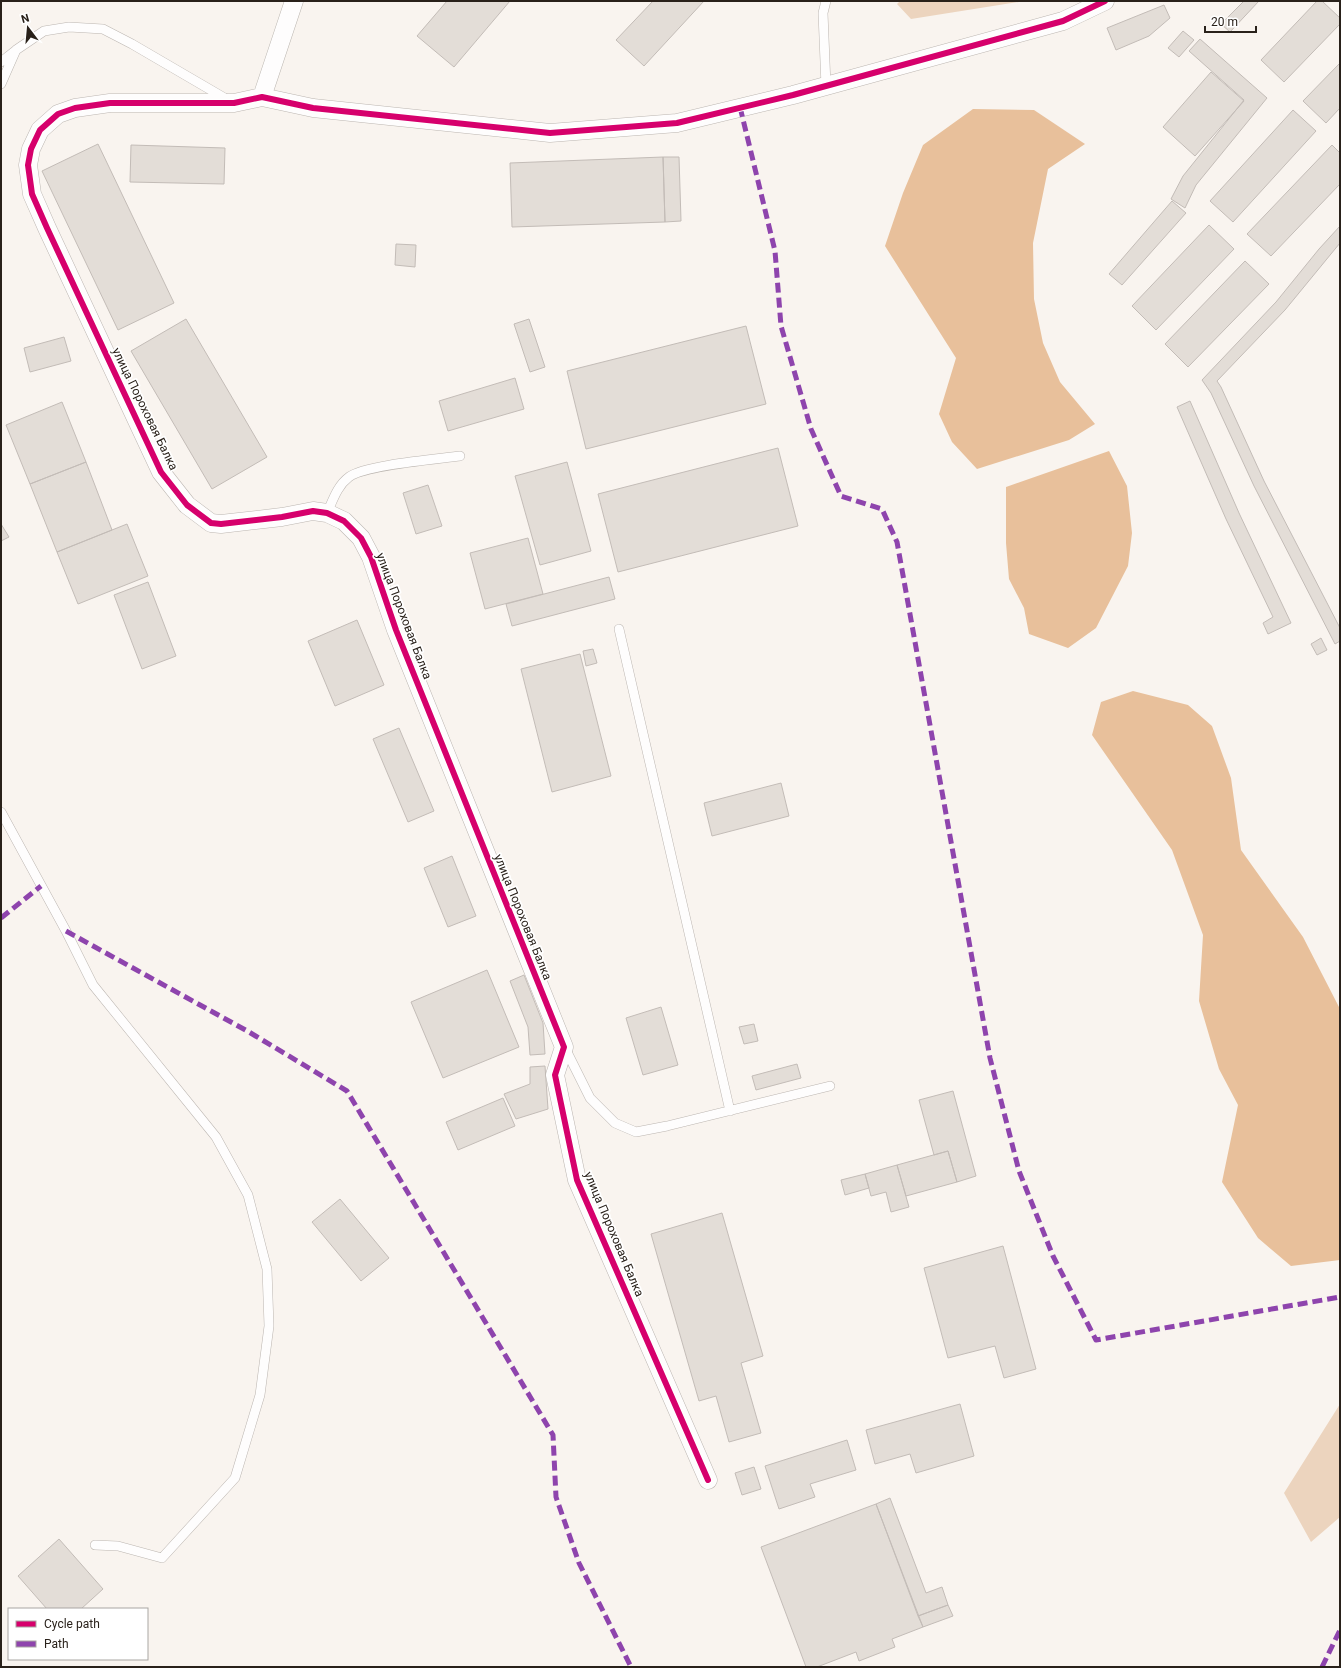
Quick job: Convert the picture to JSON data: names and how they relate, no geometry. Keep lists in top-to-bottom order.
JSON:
{
  "streets": {
    "street": ["улица Пороховая Балка"]
  },
  "legend": ["Cycle path", "Path"],
  "scale_bar": "20 m",
  "north": "top"
}
